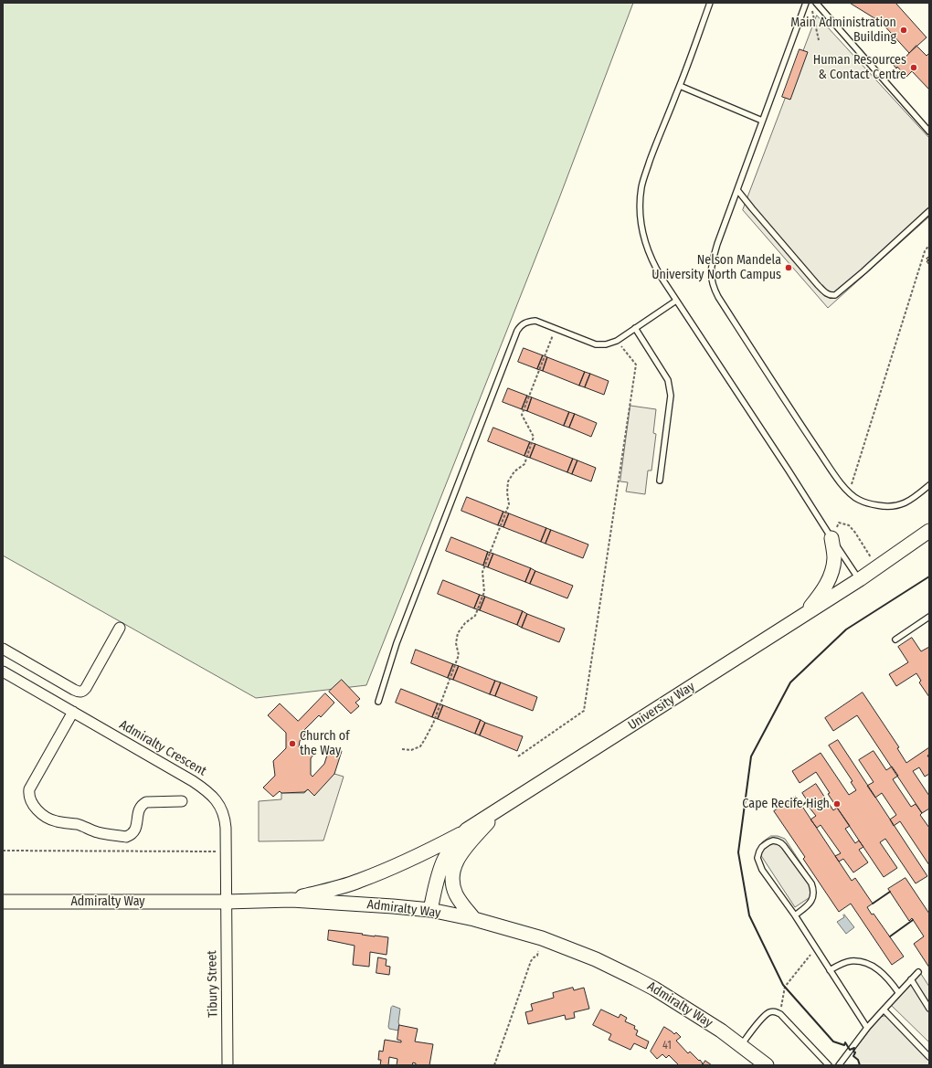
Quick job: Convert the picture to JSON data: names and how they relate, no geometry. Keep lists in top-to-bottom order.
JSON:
{
  "streets": {
    "main road": ["University Way", "Admiralty Way"],
    "street": ["Admiralty Crescent", "Tibury Street"]
  },
  "crossings": [
    ["University Way", "Admiralty Way"],
    ["Admiralty Crescent", "Admiralty Way"],
    ["Admiralty Crescent", "Tibury Street"],
    ["Admiralty Way", "Tibury Street"]
  ],
  "places": [
    "Main Administration Building",
    "Human Resources & Contact Centre",
    "Nelson Mandela University North Campus",
    "Church of the Way",
    "Cape Recife High"
  ],
  "house_numbers": ["41"]
}
